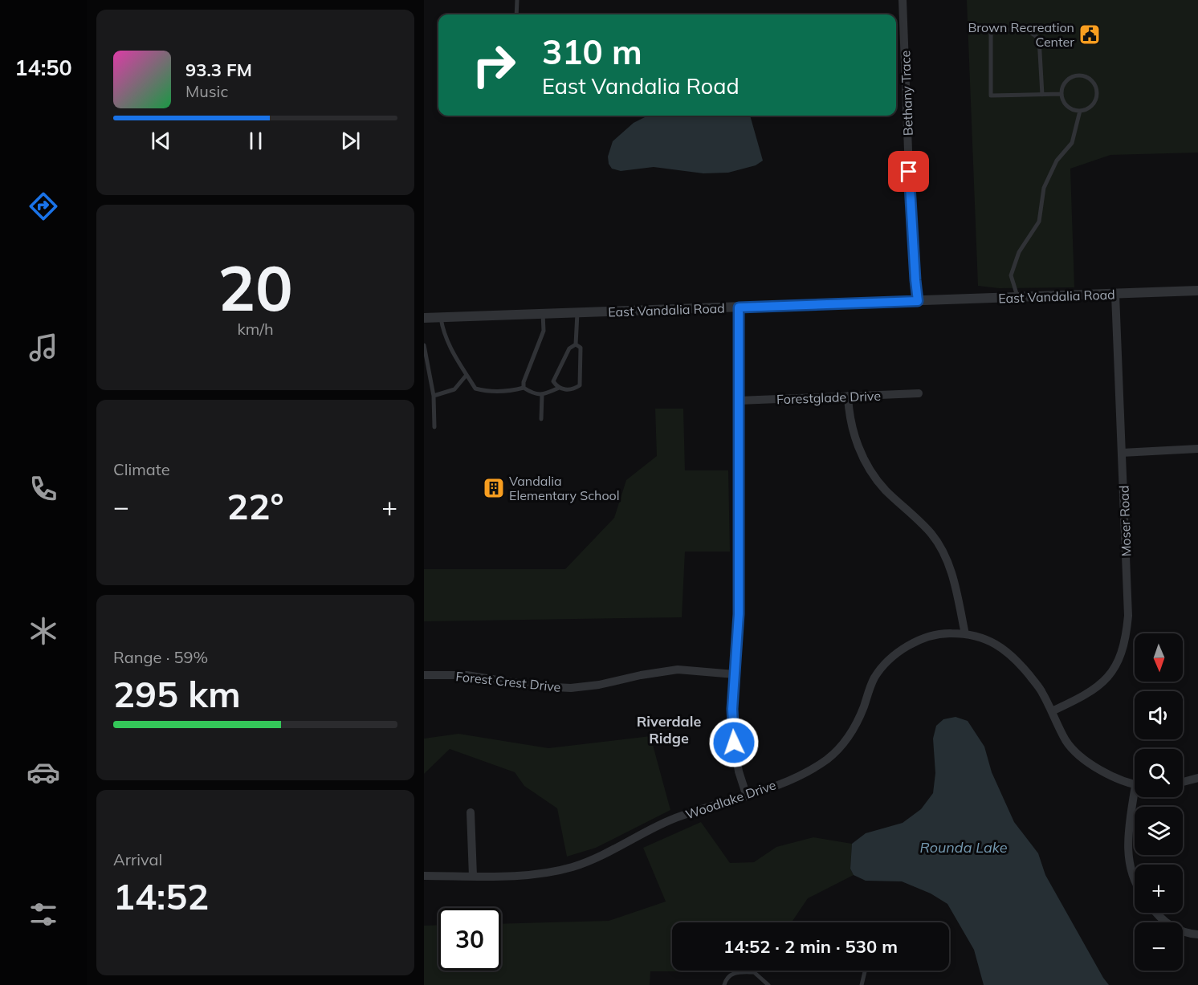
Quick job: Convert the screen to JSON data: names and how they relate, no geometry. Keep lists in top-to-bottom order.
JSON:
{
  "streets": {
    "street": [
      "Bethany Trace",
      "East Vandalia Road",
      "Forestglade Drive",
      "Moser Road",
      "Forest Crest Drive",
      "Woodlake Drive"
    ]
  },
  "crossings": [
    ["Bethany Trace", "East Vandalia Road"],
    ["East Vandalia Road", "Moser Road"],
    ["Moser Road", "Woodlake Drive"]
  ],
  "districts": ["Riverdale Ridge"],
  "water": ["Rounda Lake"],
  "places": {
    "public building": ["Brown Recreation Center"],
    "building": ["Vandalia Elementary School"]
  },
  "north": "bottom",
  "page": {
    "tabs": "14:50",
    "turn": ["310 m", "East Vandalia Road"],
    "song": ["93.3 FM", "Music"],
    "tile": [
      ["20", "km/h"],
      "Climate",
      ["Range · 59%", "295 km"],
      ["Arrival", "14:52"]
    ],
    "heat": ["−", "22°", "+"],
    "map_buttons": ["+", "−"],
    "limit": "30",
    "trip": "14:52 · 2 min · 530 m"
  }
}
